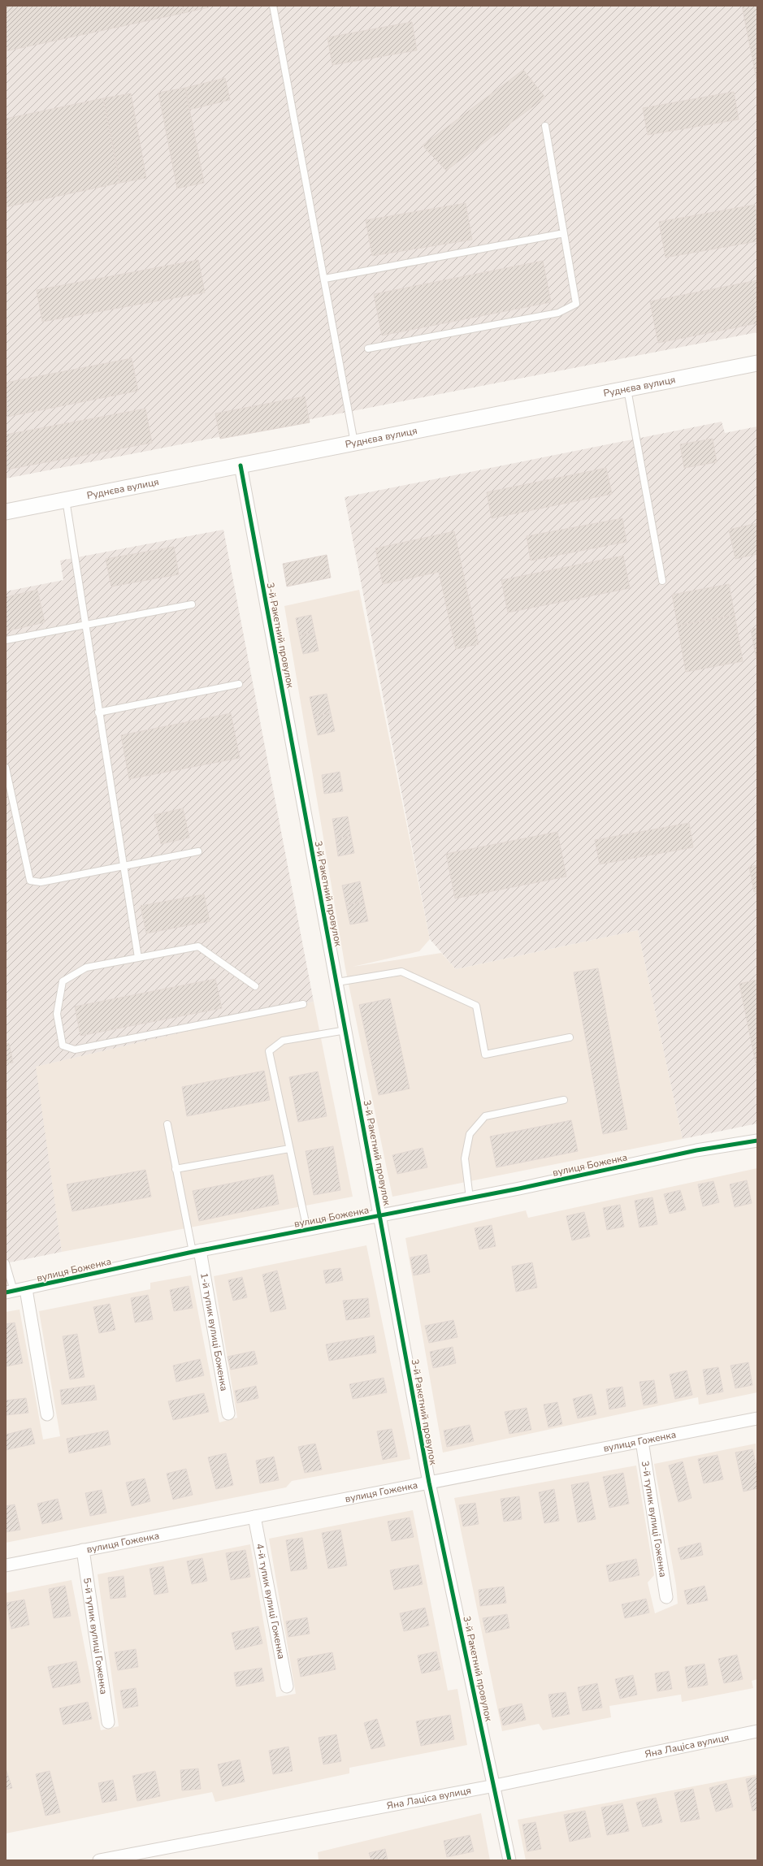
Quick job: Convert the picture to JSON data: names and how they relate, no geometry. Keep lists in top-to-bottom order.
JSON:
{
  "streets": {
    "street": [
      "Руднєва вулиця",
      "3-й Ракетний провулок",
      "вулиця Боженка",
      "1-й тупик вулиці Боженка",
      "вулиця Гоженка",
      "3-й тупик вулиці Гоженка",
      "4-й тупик вулиці Гоженка",
      "5-й тупик вулиці Гоженка",
      "Яна Лаціса вулиця"
    ]
  },
  "crossings": [
    ["Руднєва вулиця", "3-й Ракетний провулок"],
    ["3-й Ракетний провулок", "вулиця Боженка"],
    ["3-й Ракетний провулок", "вулиця Гоженка"],
    ["3-й Ракетний провулок", "Яна Лаціса вулиця"],
    ["вулиця Боженка", "1-й тупик вулиці Боженка"],
    ["вулиця Гоженка", "3-й тупик вулиці Гоженка"],
    ["вулиця Гоженка", "4-й тупик вулиці Гоженка"],
    ["вулиця Гоженка", "5-й тупик вулиці Гоженка"]
  ]
}
